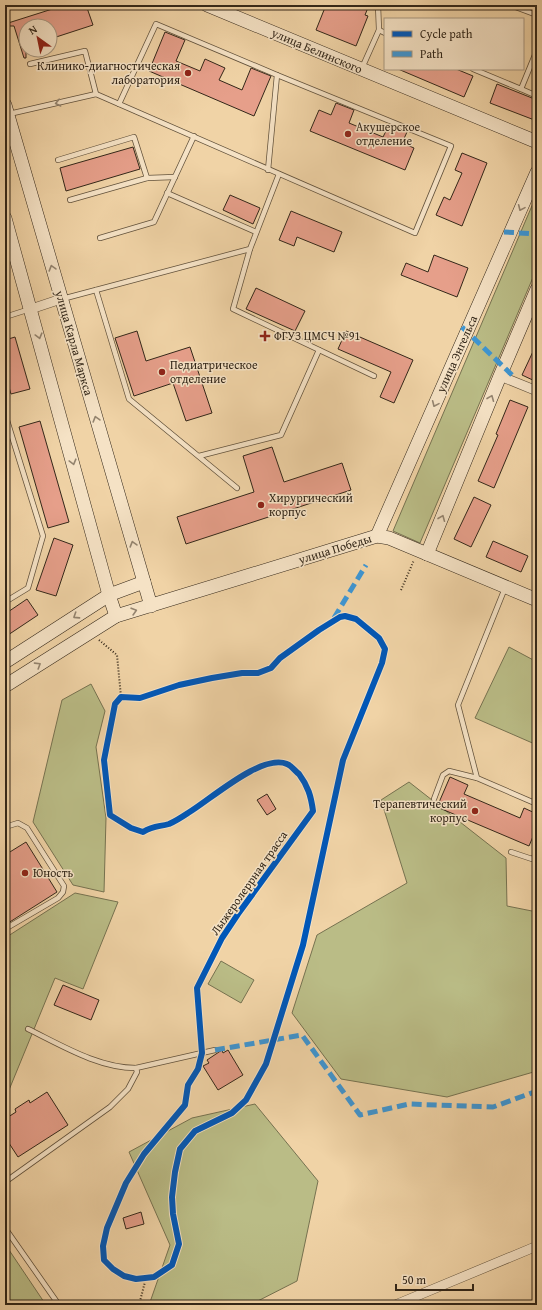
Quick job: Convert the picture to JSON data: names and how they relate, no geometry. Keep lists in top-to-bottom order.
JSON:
{
  "streets": {
    "main road": [
      "улица Белинского",
      "улица Карла Маркса",
      "улица Энгельса",
      "улица Победы"
    ],
    "cycle path": ["Лыжеролеррная трасса"]
  },
  "crossings": [
    ["улица Энгельса", "улица Победы"]
  ],
  "places": {
    "other": [
      "Клинико-диагностическая лаборатория",
      "Акушерское отделение",
      "Педиатрическое отделение",
      "Хирургический корпус",
      "Терапевтический корпус",
      "Юность"
    ],
    "health": ["ФГУЗ ЦМСЧ №91"]
  },
  "legend": ["Cycle path", "Path"],
  "scale_bar": "50 m",
  "north": "top left"
}
